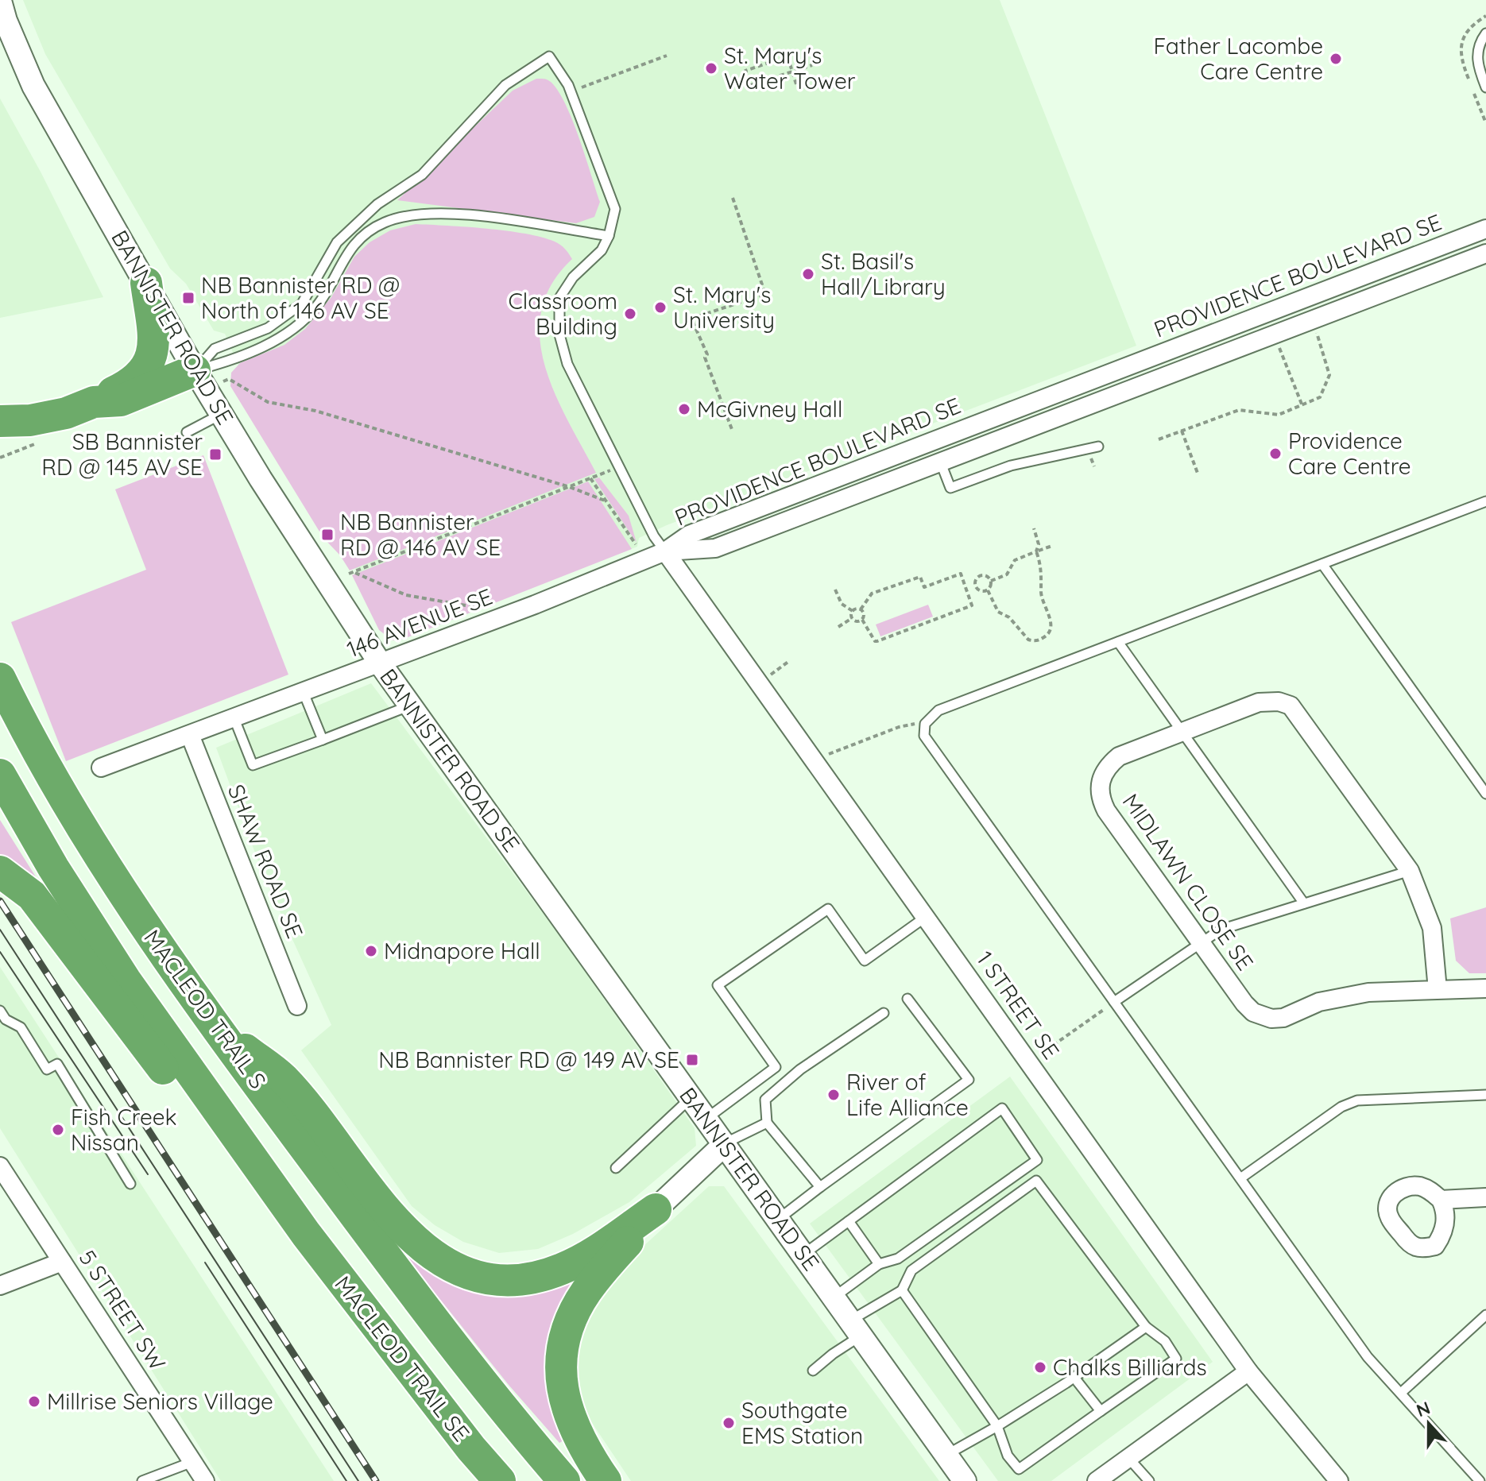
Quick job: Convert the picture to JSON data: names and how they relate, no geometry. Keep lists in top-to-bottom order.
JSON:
{
  "streets": {
    "highway": ["MACLEOD TRAIL S", "MACLEOD TRAIL SE"],
    "street": [
      "PROVIDENCE BOULEVARD SE",
      "BANNISTER ROAD SE",
      "146 AVENUE SE",
      "SHAW ROAD SE",
      "MIDLAWN CLOSE SE",
      "1 STREET SE",
      "5 STREET SW"
    ]
  },
  "crossings": [
    ["PROVIDENCE BOULEVARD SE", "146 AVENUE SE"],
    ["PROVIDENCE BOULEVARD SE", "1 STREET SE"],
    ["BANNISTER ROAD SE", "146 AVENUE SE"],
    ["146 AVENUE SE", "SHAW ROAD SE"],
    ["146 AVENUE SE", "1 STREET SE"],
    ["MACLEOD TRAIL S", "MACLEOD TRAIL SE"]
  ],
  "places": {
    "other": [
      "Father Lacombe Care Centre",
      "St. Mary's Water Tower",
      "St. Basil's Hall/Library",
      "St. Mary's University",
      "Classroom Building",
      "McGivney Hall",
      "Providence Care Centre",
      "Midnapore Hall",
      "River of Life Alliance",
      "Fish Creek Nissan",
      "Chalks Billiards",
      "Millrise Seniors Village",
      "Southgate EMS Station"
    ],
    "transit": [
      "NB Bannister RD @ North of 146 AV SE",
      "SB Bannister RD @ 145 AV SE",
      "NB Bannister RD @ 146 AV SE",
      "NB Bannister RD @ 149 AV SE"
    ]
  },
  "north": "top"
}
